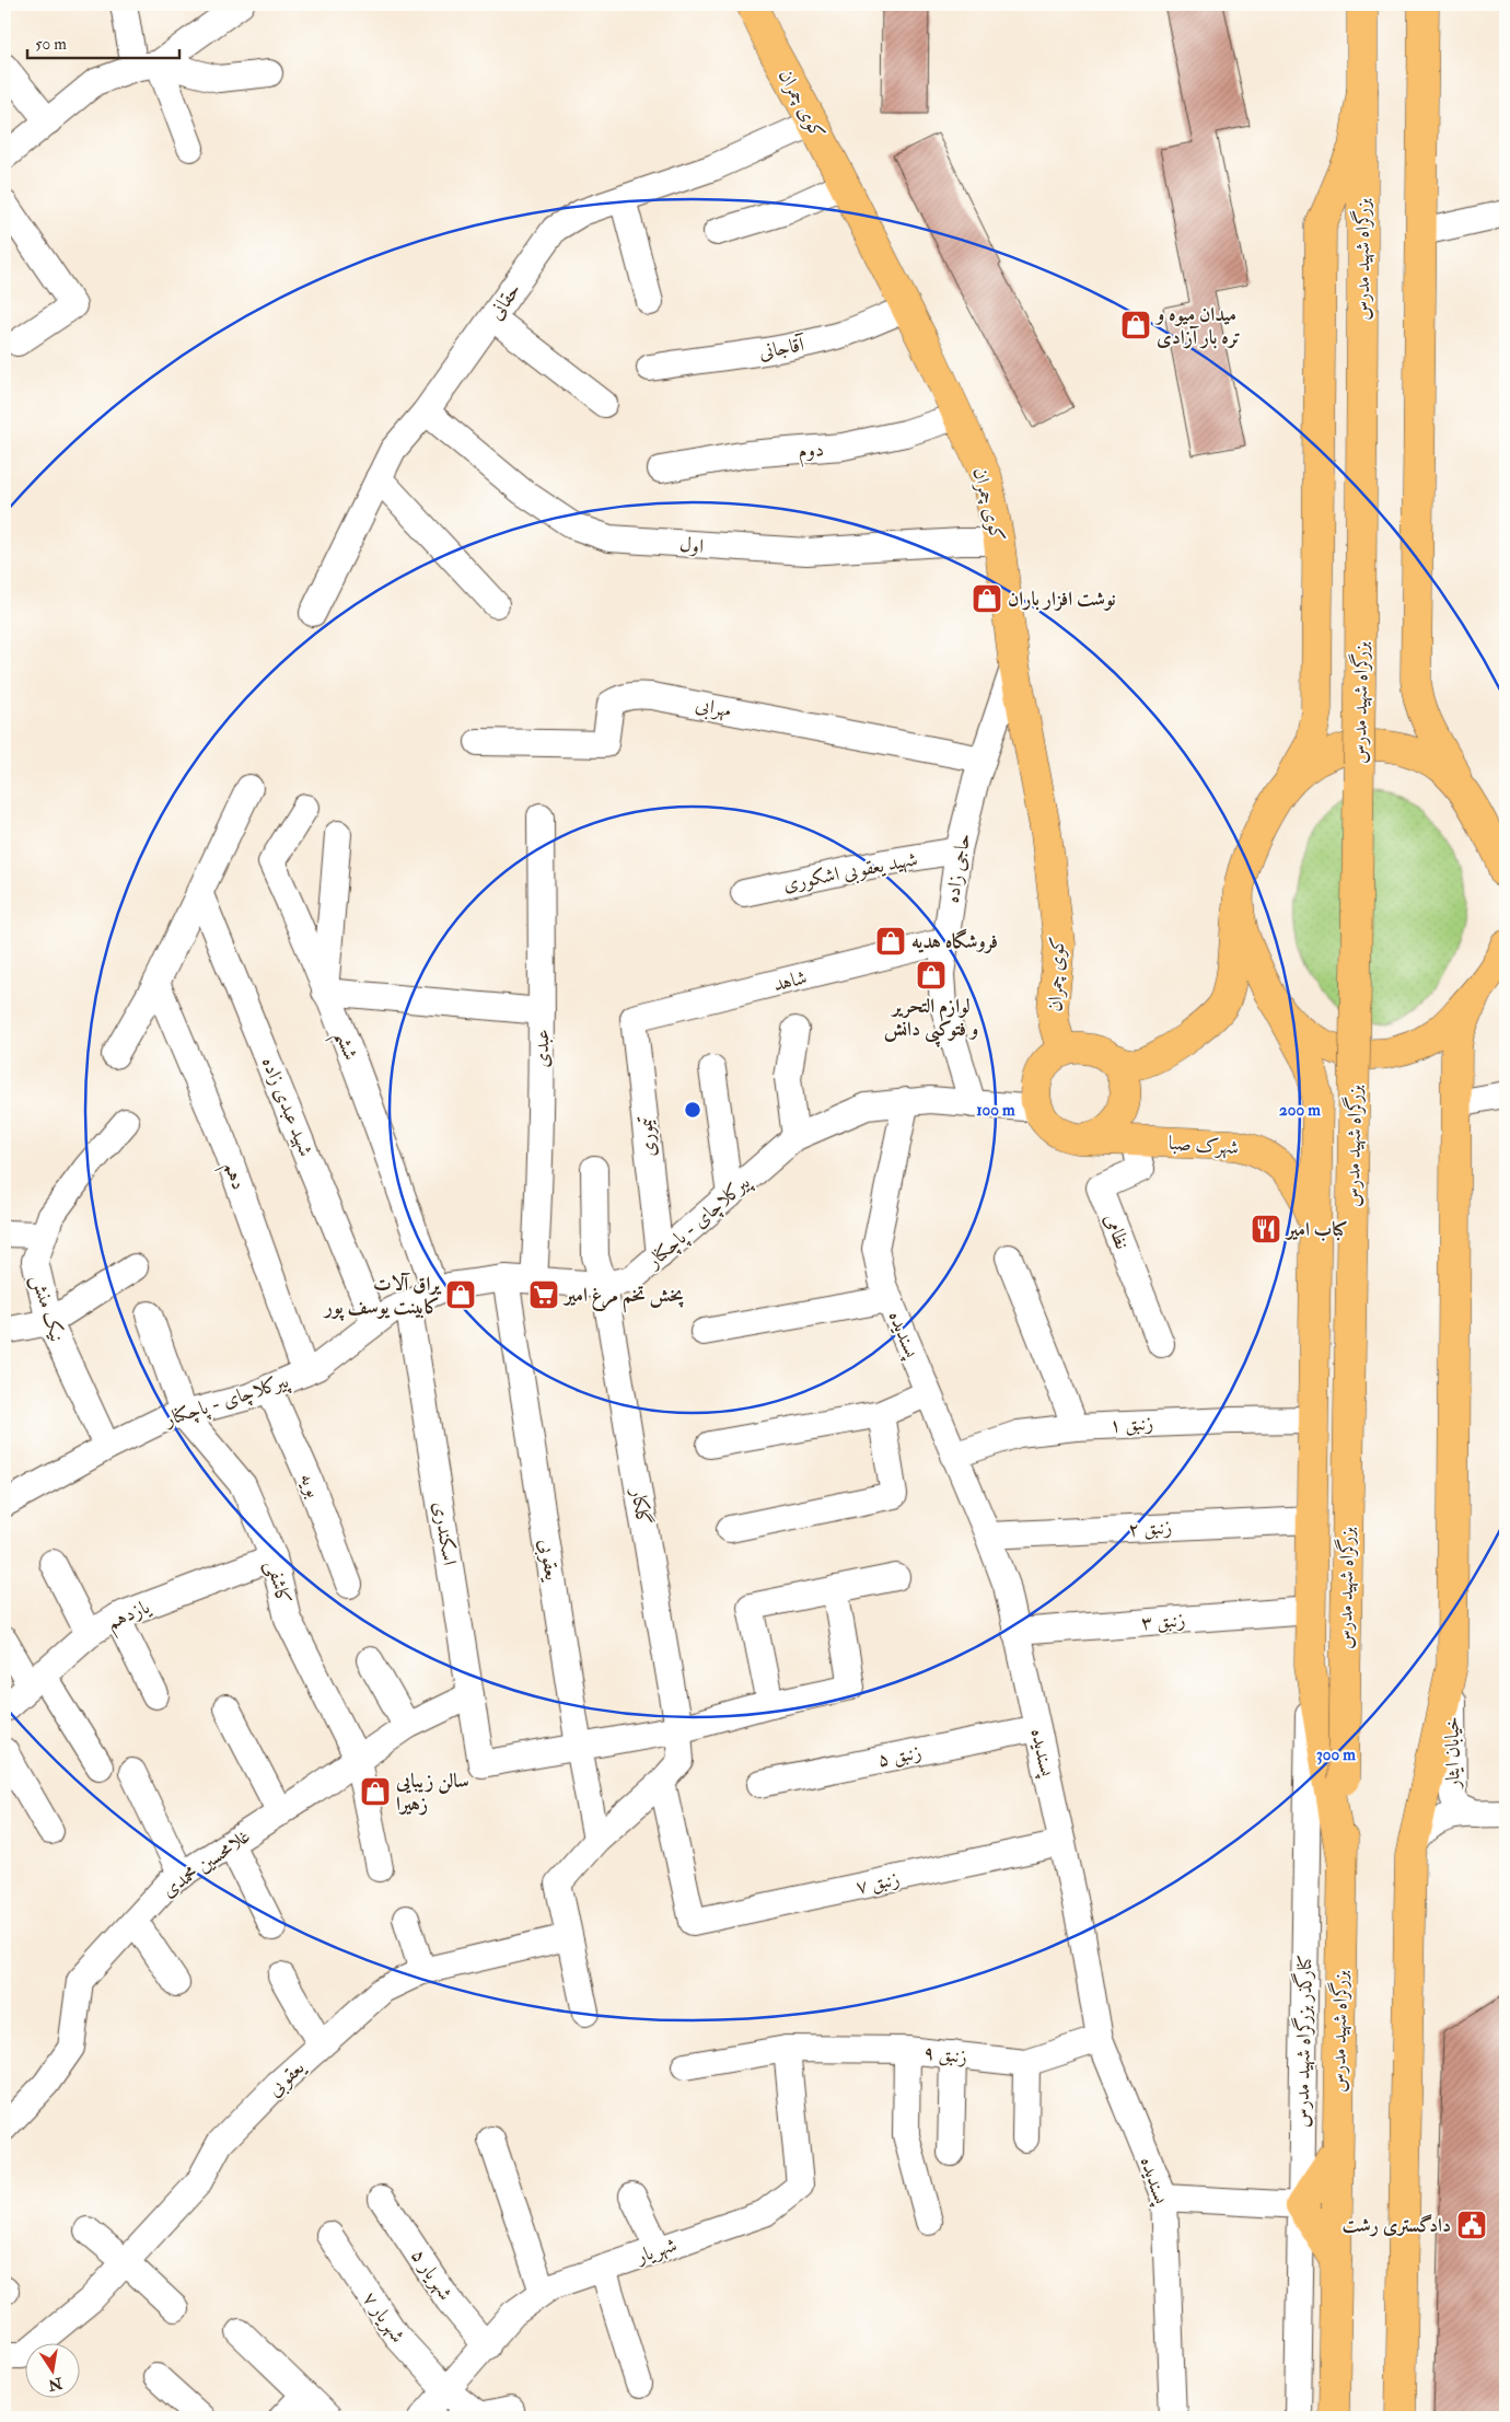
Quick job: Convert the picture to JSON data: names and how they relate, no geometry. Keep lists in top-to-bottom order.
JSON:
{
  "streets": {
    "main road": ["کوی چمران", "بزرگراه شهید مدرس", "شهرک صبا"],
    "street": [
      "حقانی",
      "آقاجانی",
      "دوم",
      "اول",
      "مهرابی",
      "حاجی زاده",
      "شهید یعقوبی اشکوری",
      "شاهد",
      "ششم",
      "عبدی",
      "شهید عبدی زاده",
      "تیموری",
      "دهم",
      "پیرکلاچای - پاچکنار",
      "نظامی",
      "نیک منش",
      "پسندیده",
      "زنبق ۱",
      "بویه",
      "گلکار",
      "زنبق ۲",
      "اسکندری",
      "یعقوبی",
      "کاشفی",
      "یازدهم",
      "زنبق ۳",
      "خیابان ایثار",
      "زنبق ۵",
      "غلامحسین محمدی",
      "زنبق ۷",
      "کنارگذر بزرگراه شهید مدرس",
      "زنبق ۹",
      "شهریار",
      "شهریار ۵",
      "شهریار ۷"
    ]
  },
  "crossings": [
    ["کوی چمران", "حقانی"],
    ["کوی چمران", "آقاجانی"],
    ["کوی چمران", "دوم"],
    ["کوی چمران", "اول"],
    ["کوی چمران", "حاجی زاده"],
    ["کوی چمران", "شهرک صبا"],
    ["کوی چمران", "پیرکلاچای - پاچکنار"],
    ["بزرگراه شهید مدرس", "شهرک صبا"],
    ["بزرگراه شهید مدرس", "زنبق ۱"],
    ["بزرگراه شهید مدرس", "زنبق ۲"],
    ["بزرگراه شهید مدرس", "زنبق ۳"],
    ["بزرگراه شهید مدرس", "کنارگذر بزرگراه شهید مدرس"],
    ["حقانی", "اول"],
    ["مهرابی", "حاجی زاده"],
    ["حاجی زاده", "شهید یعقوبی اشکوری"],
    ["حاجی زاده", "شاهد"],
    ["حاجی زاده", "پیرکلاچای - پاچکنار"],
    ["شاهد", "تیموری"],
    ["ششم", "پیرکلاچای - پاچکنار"],
    ["عبدی", "پیرکلاچای - پاچکنار"],
    ["شهید عبدی زاده", "پیرکلاچای - پاچکنار"],
    ["تیموری", "پیرکلاچای - پاچکنار"],
    ["شهرک صبا", "پیرکلاچای - پاچکنار"],
    ["شهرک صبا", "نظامی"],
    ["دهم", "پیرکلاچای - پاچکنار"],
    ["پیرکلاچای - پاچکنار", "نیک منش"],
    ["پیرکلاچای - پاچکنار", "پسندیده"],
    ["پیرکلاچای - پاچکنار", "بویه"],
    ["پیرکلاچای - پاچکنار", "گلکار"],
    ["پیرکلاچای - پاچکنار", "اسکندری"],
    ["پیرکلاچای - پاچکنار", "یعقوبی"],
    ["پیرکلاچای - پاچکنار", "کاشفی"],
    ["پسندیده", "زنبق ۱"],
    ["پسندیده", "زنبق ۲"],
    ["پسندیده", "زنبق ۳"],
    ["پسندیده", "زنبق ۵"],
    ["پسندیده", "زنبق ۷"],
    ["پسندیده", "زنبق ۹"],
    ["گلکار", "یعقوبی"],
    ["گلکار", "زنبق ۷"],
    ["اسکندری", "یعقوبی"],
    ["اسکندری", "غلامحسین محمدی"],
    ["کاشفی", "یازدهم"],
    ["کاشفی", "غلامحسین محمدی"],
    ["زنبق ۹", "شهریار"],
    ["شهریار", "شهریار ۵"],
    ["شهریار", "شهریار ۷"]
  ],
  "places": {
    "shop": [
      "میدان میوه و تره بار آزادی",
      "نوشت افزار باران",
      "فروشگاه هدیه",
      "لوازم التحریر و فتوکپی دانش",
      "یراق آلات کابینت یوسف پور",
      "سالن زیبایی زهیرا"
    ],
    "restaurant": ["کباب امیر"],
    "supermarket": ["پخش تخم مرغ امیر"],
    "public building": ["دادگستری رشت"]
  },
  "scale_bar": "50 m",
  "north": "bottom",
  "rings": ["100 m", "200 m", "300 m"]
}
